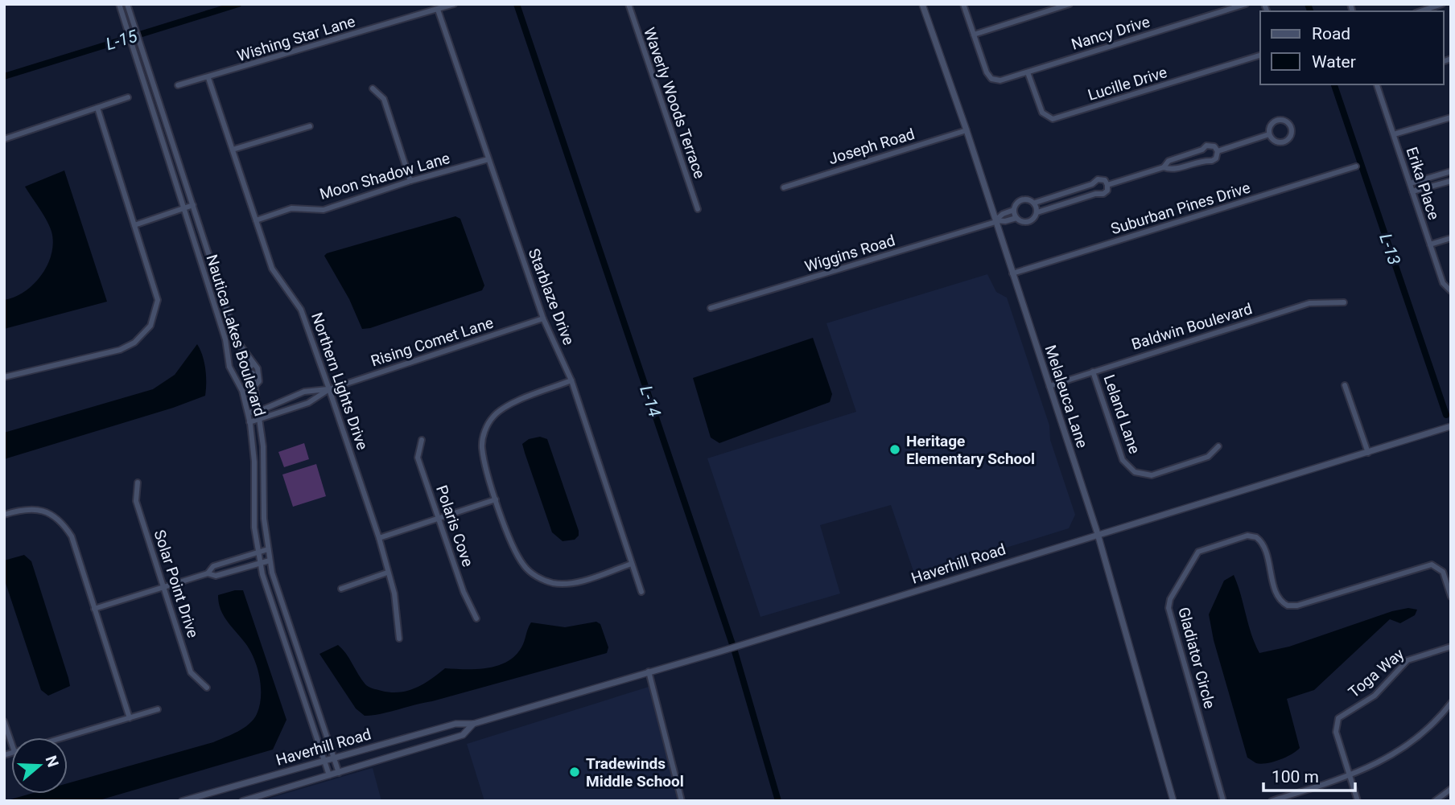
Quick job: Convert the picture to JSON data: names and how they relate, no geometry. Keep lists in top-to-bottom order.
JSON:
{
  "streets": {
    "street": [
      "Nancy Drive",
      "Wishing Star Lane",
      "Lucille Drive",
      "Waverly Woods Terrace",
      "Joseph Road",
      "Moon Shadow Lane",
      "Erika Place",
      "Suburban Pines Drive",
      "Wiggins Road",
      "Starblaze Drive",
      "Baldwin Boulevard",
      "Nautica Lakes Boulevard",
      "Rising Comet Lane",
      "Northern Lights Drive",
      "Melaleuca Lane",
      "Leland Lane",
      "Polaris Cove",
      "Haverhill Road",
      "Solar Point Drive",
      "Gladiator Circle",
      "Toga Way"
    ]
  },
  "crossings": [
    ["Nancy Drive", "Lucille Drive"],
    ["Wishing Star Lane", "Starblaze Drive"],
    ["Wishing Star Lane", "Northern Lights Drive"],
    ["Joseph Road", "Melaleuca Lane"],
    ["Moon Shadow Lane", "Starblaze Drive"],
    ["Moon Shadow Lane", "Northern Lights Drive"],
    ["Suburban Pines Drive", "Melaleuca Lane"],
    ["Wiggins Road", "Melaleuca Lane"],
    ["Starblaze Drive", "Rising Comet Lane"],
    ["Baldwin Boulevard", "Melaleuca Lane"],
    ["Baldwin Boulevard", "Leland Lane"],
    ["Nautica Lakes Boulevard", "Rising Comet Lane"],
    ["Nautica Lakes Boulevard", "Haverhill Road"],
    ["Rising Comet Lane", "Northern Lights Drive"],
    ["Melaleuca Lane", "Haverhill Road"]
  ],
  "water": ["L-15", "L-13", "L-14"],
  "places": ["Heritage Elementary School", "Tradewinds Middle School"],
  "legend": ["Road", "Water"],
  "scale_bar": "100 m",
  "north": "right"
}
